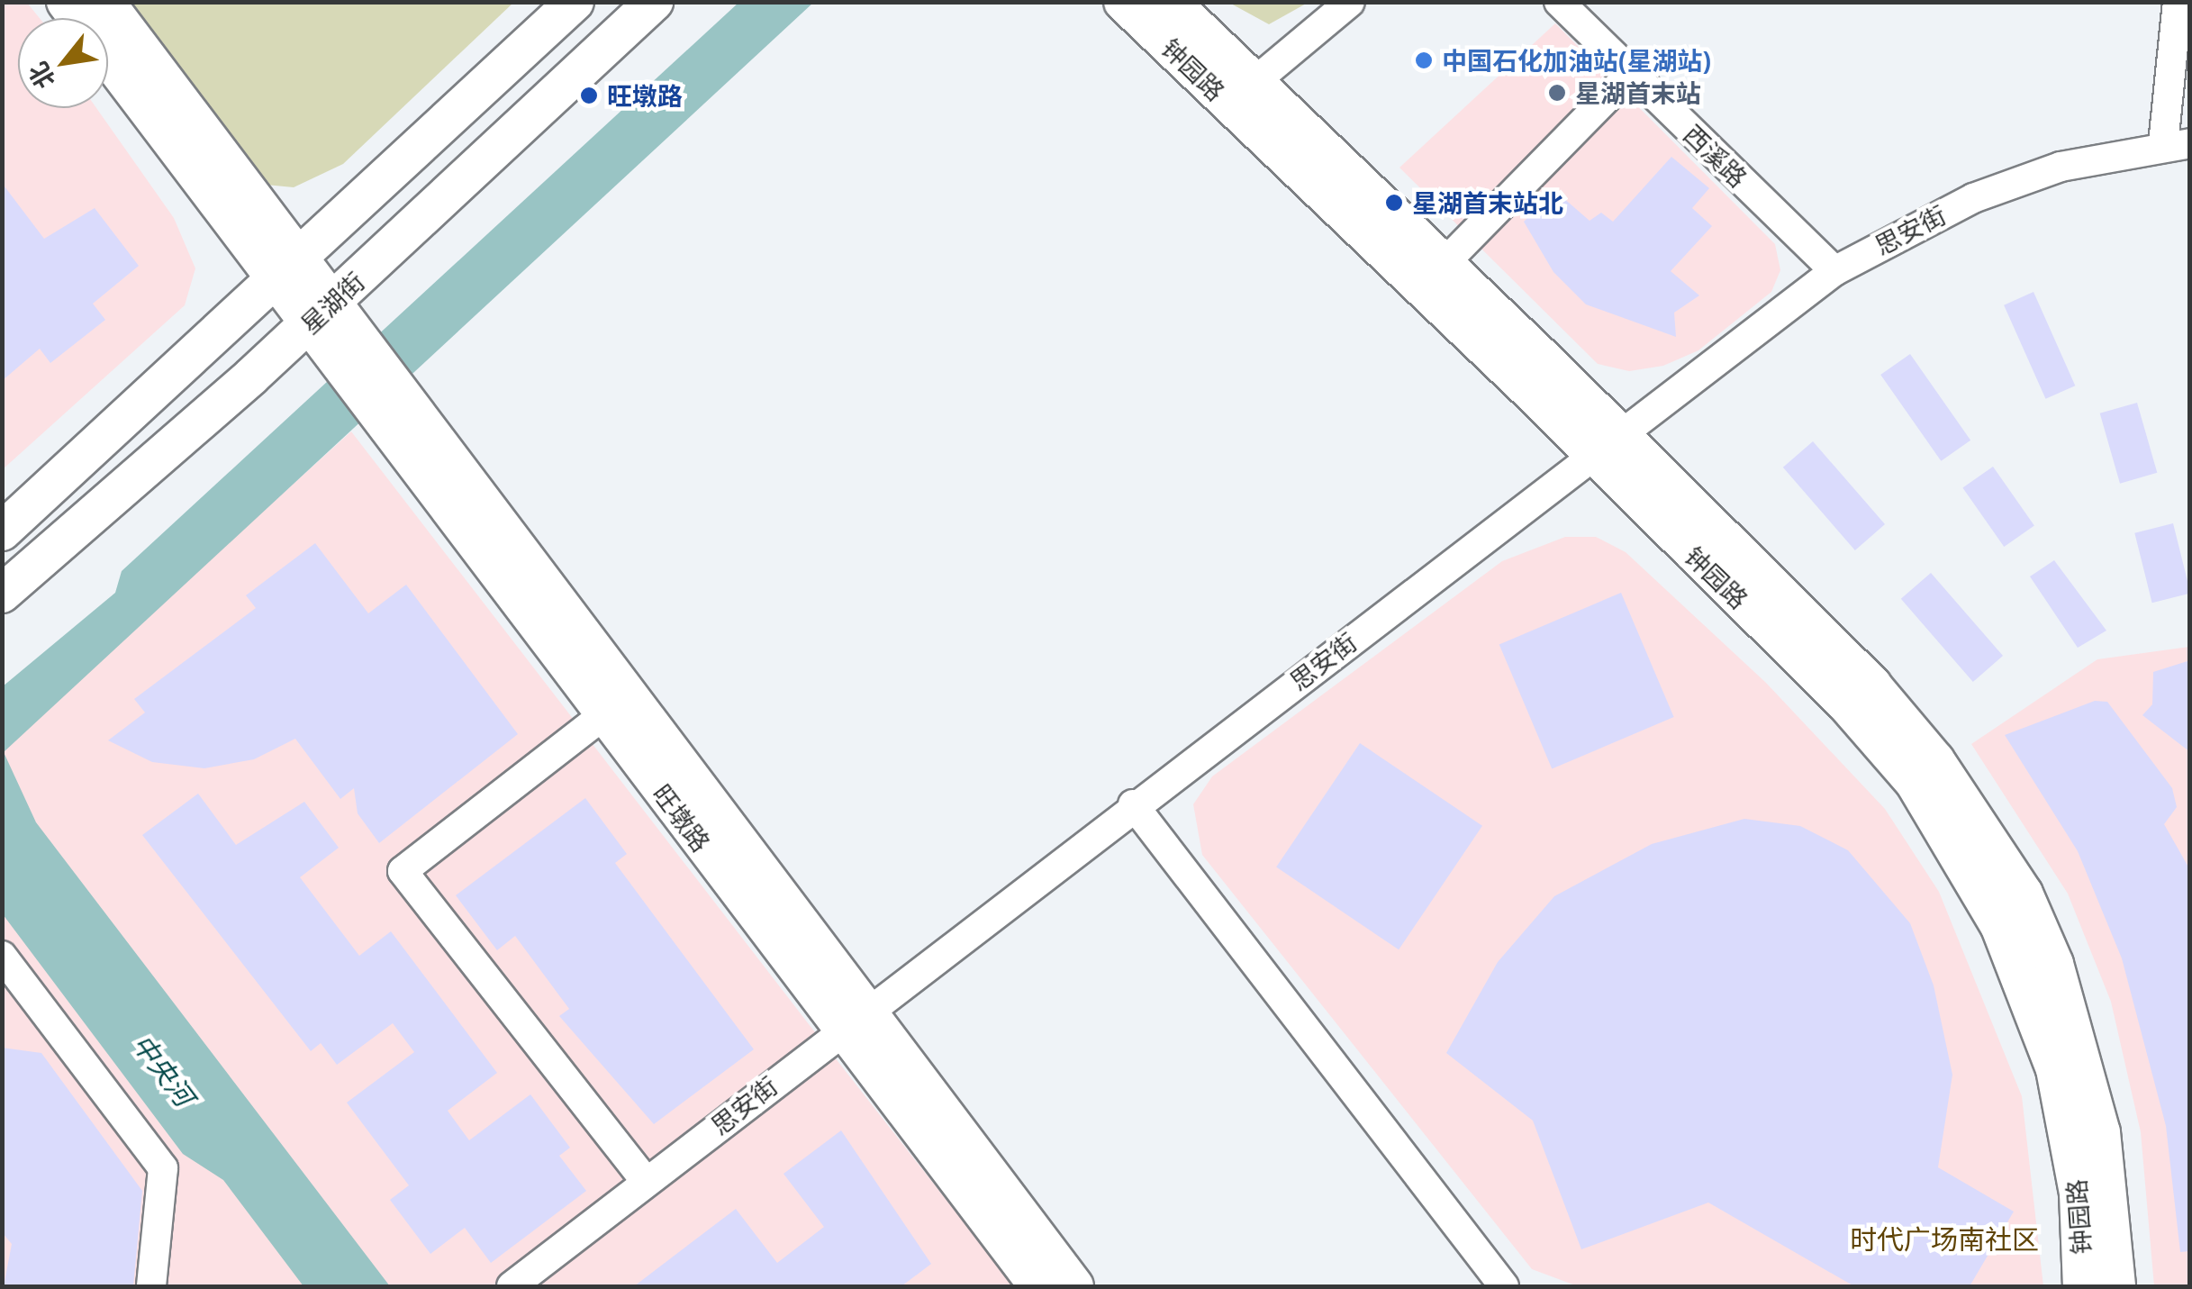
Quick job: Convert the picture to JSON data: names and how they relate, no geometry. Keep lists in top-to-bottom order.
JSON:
{
  "streets": {
    "main road": ["钟园路", "星湖街", "旺墩路"],
    "street": ["西溪路", "思安街"]
  },
  "crossings": [
    ["钟园路", "思安街"],
    ["西溪路", "思安街"],
    ["思安街", "旺墩路"],
    ["星湖街", "旺墩路"]
  ],
  "districts": ["时代广场南社区"],
  "water": ["中央河"],
  "places": [
    "中国石化加油站(星湖站)",
    "星湖首末站",
    "旺墩路",
    "星湖首末站北"
  ],
  "north": "bottom left"
}
